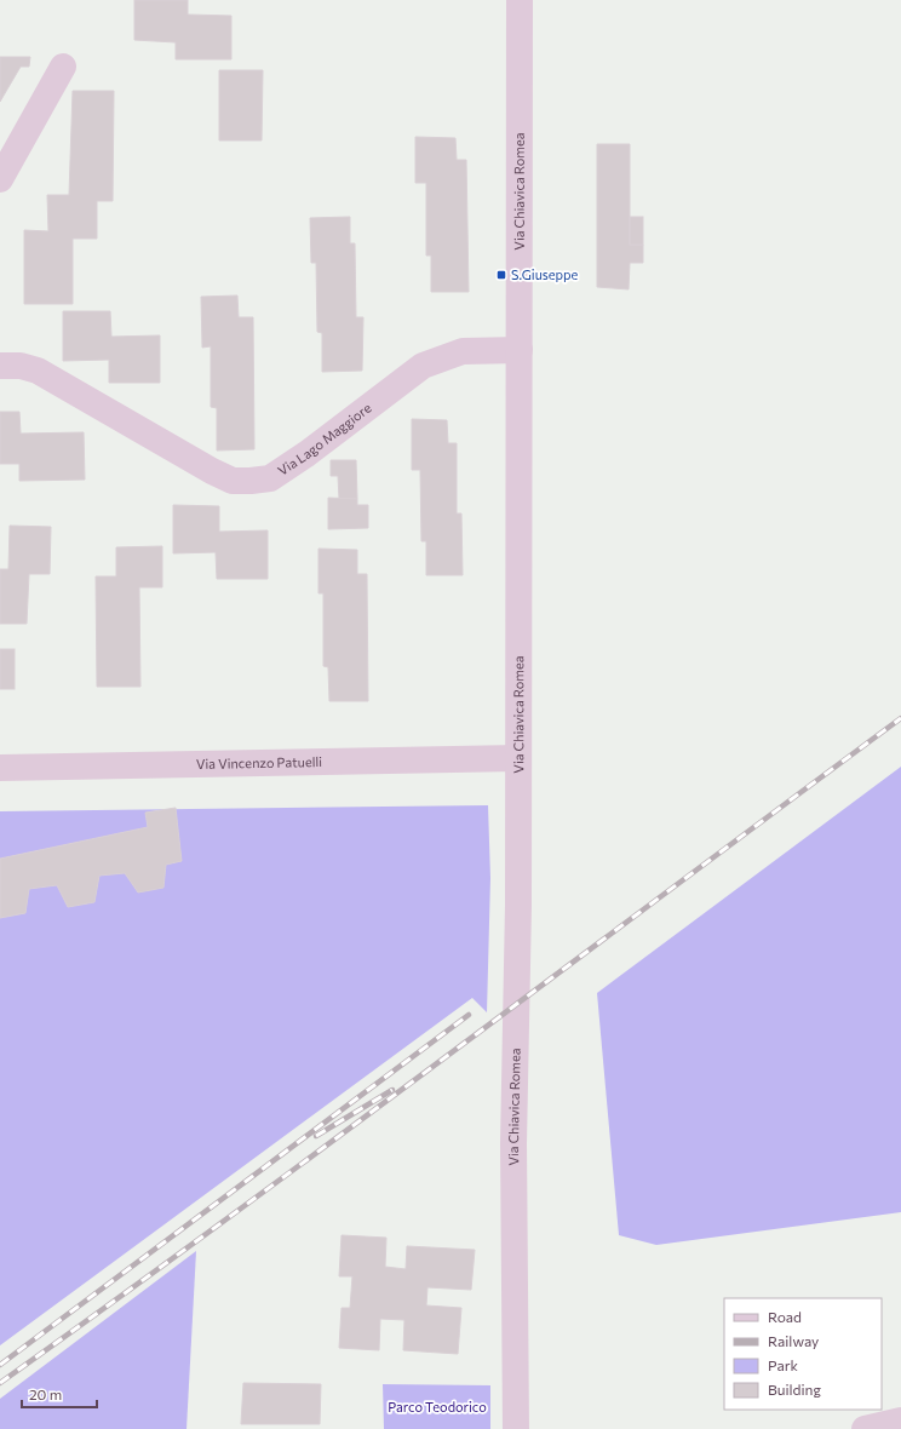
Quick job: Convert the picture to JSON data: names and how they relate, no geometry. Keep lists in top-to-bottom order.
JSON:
{
  "streets": {
    "street": ["Via Chiavica Romea", "Via Lago Maggiore", "Via Vincenzo Patuelli"]
  },
  "crossings": [
    ["Via Chiavica Romea", "Via Lago Maggiore"],
    ["Via Chiavica Romea", "Via Vincenzo Patuelli"]
  ],
  "parks": ["Parco Teodorico"],
  "places": {
    "transit": ["S.Giuseppe"]
  },
  "legend": [
    "Road",
    "Railway",
    "Park",
    "Building"
  ],
  "scale_bar": "20 m"
}
